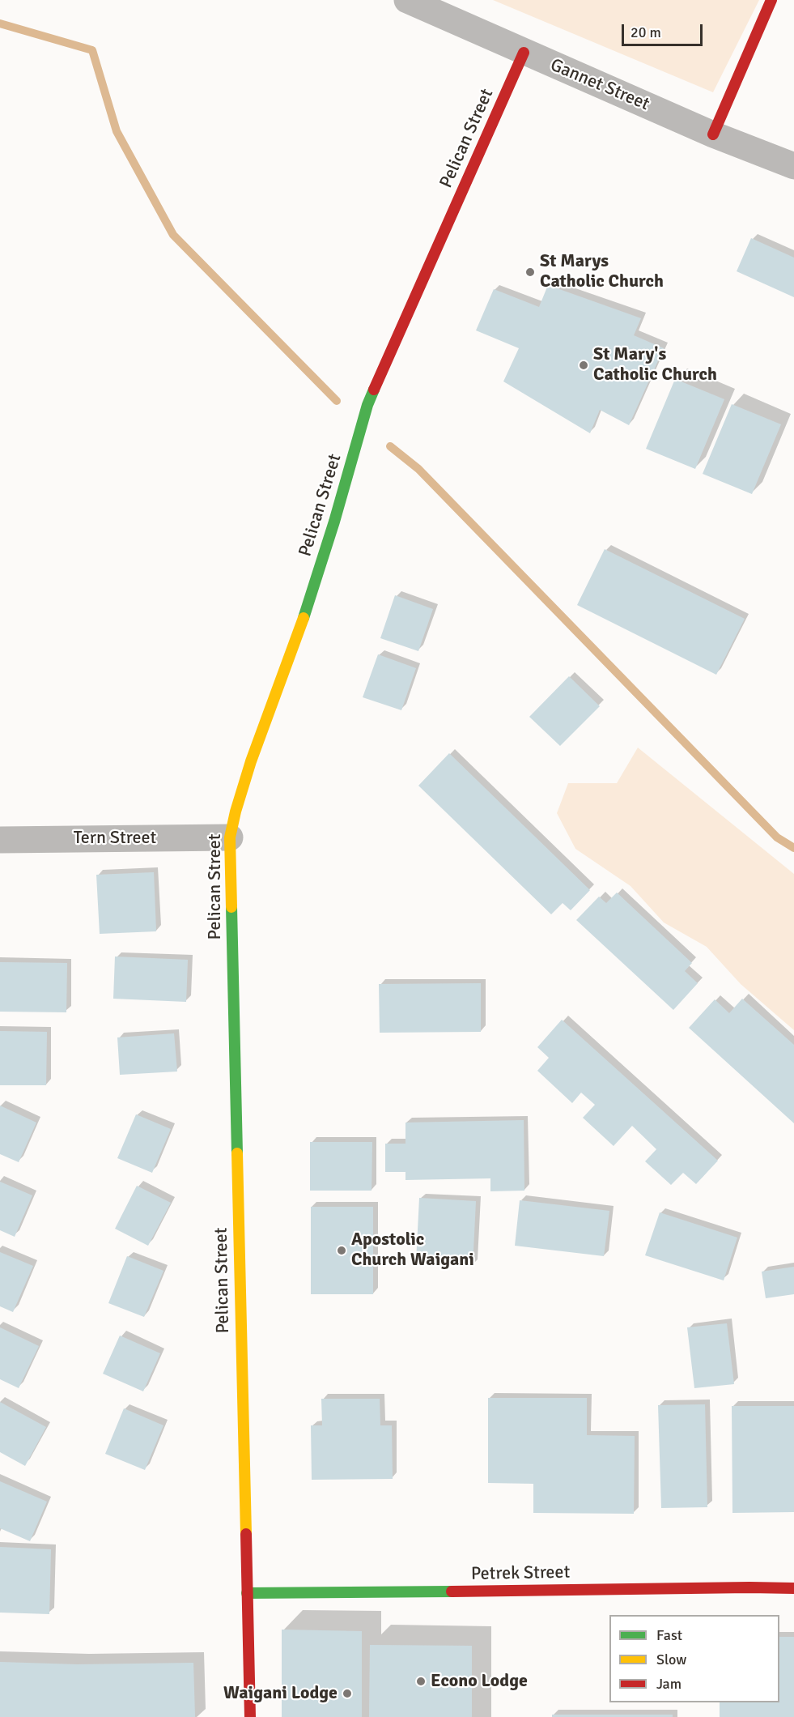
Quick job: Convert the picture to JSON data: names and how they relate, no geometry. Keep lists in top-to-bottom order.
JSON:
{
  "streets": {
    "street": [
      "Gannet Street",
      "Pelican Street",
      "Tern Street",
      "Petrek Street"
    ]
  },
  "crossings": [
    ["Gannet Street", "Pelican Street"],
    ["Pelican Street", "Tern Street"],
    ["Pelican Street", "Petrek Street"]
  ],
  "places": [
    "St Marys Catholic Church",
    "St Mary's Catholic Church",
    "Apostolic Church Waigani",
    "Econo Lodge",
    "Waigani Lodge"
  ],
  "legend": ["Fast", "Slow", "Jam"],
  "scale_bar": "20 m"
}
